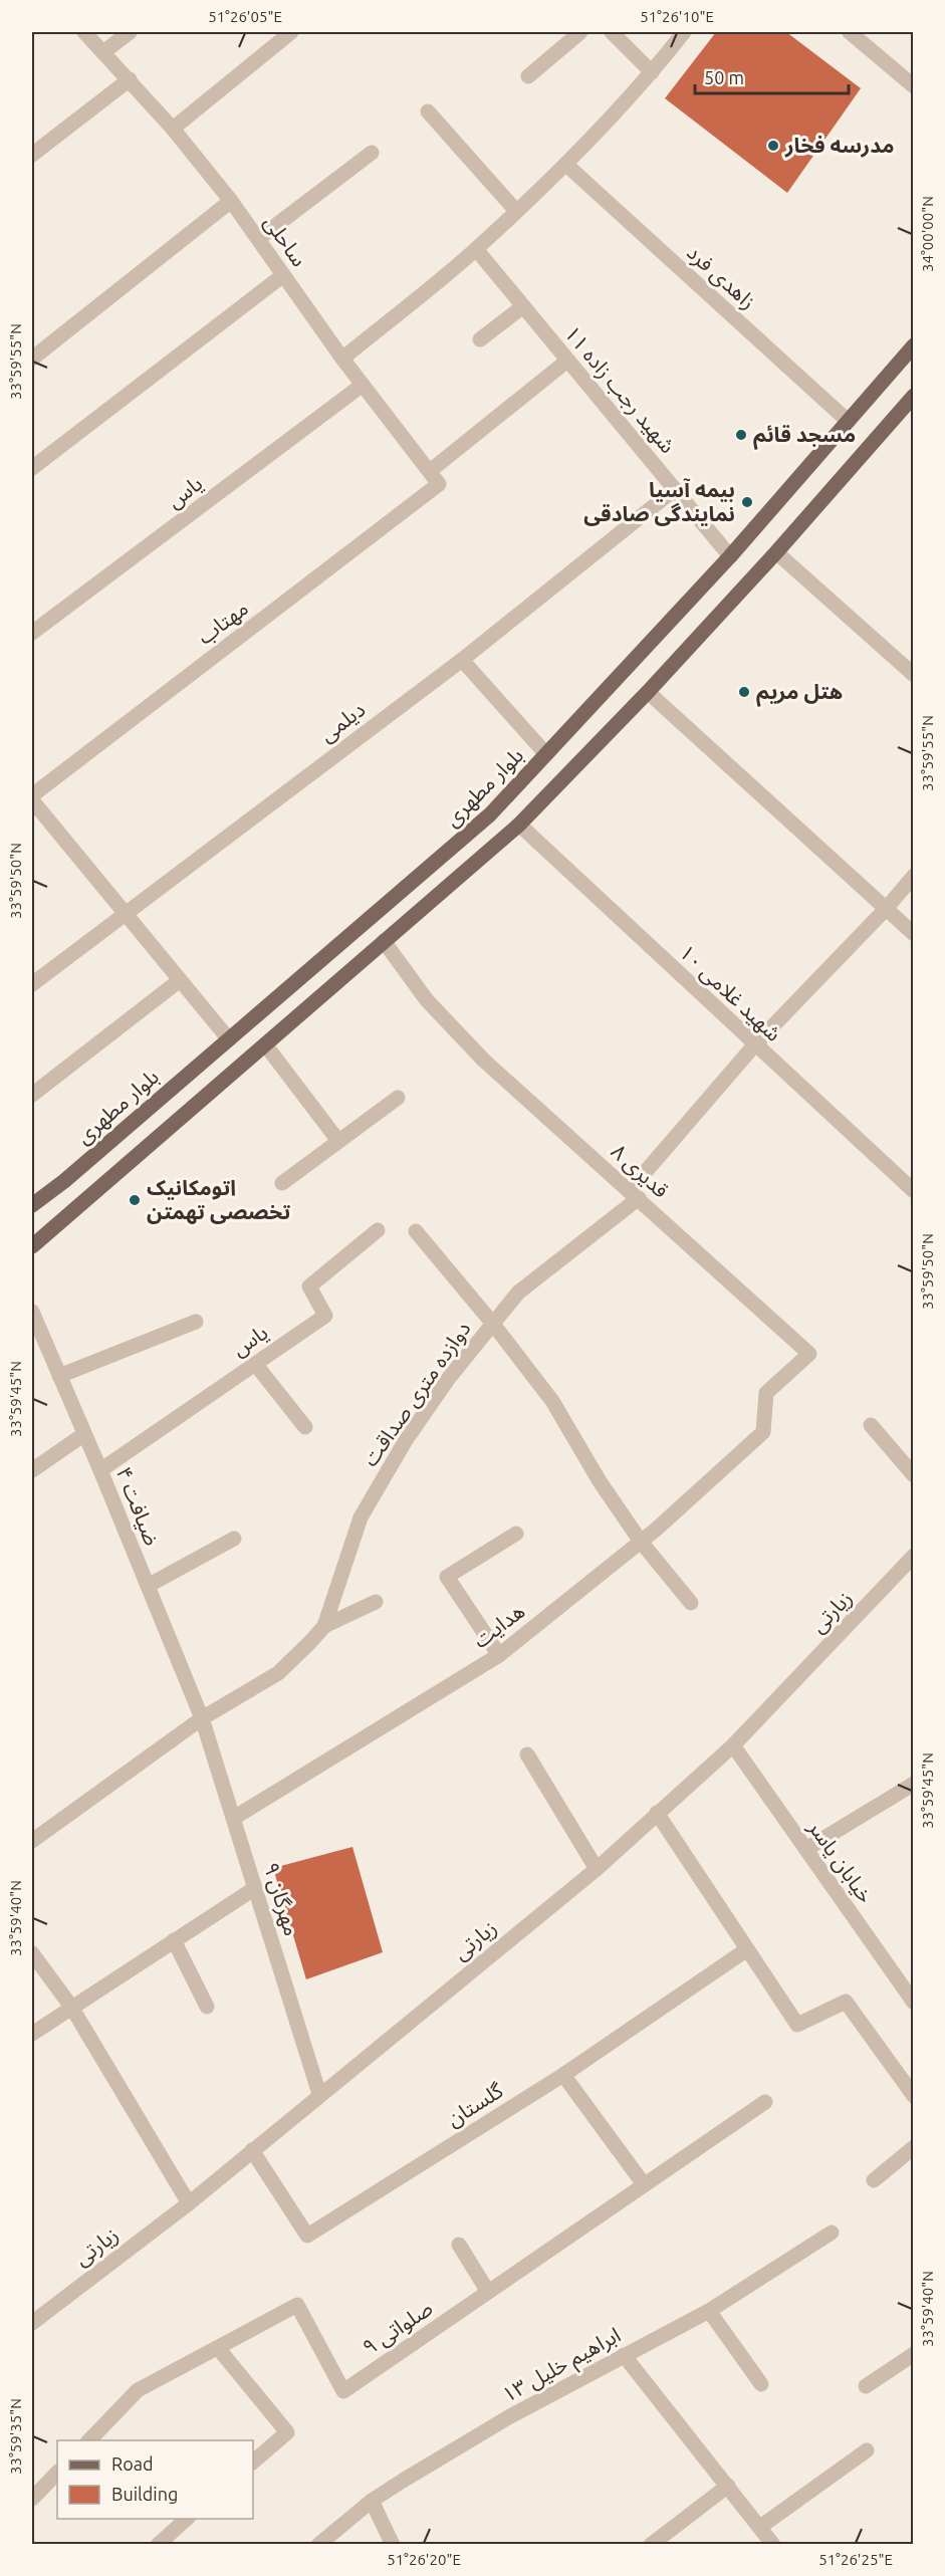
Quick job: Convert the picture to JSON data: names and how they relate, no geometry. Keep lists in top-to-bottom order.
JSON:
{
  "streets": {
    "main road": ["بلوار مطهری"],
    "street": [
      "ساحلی",
      "زاهدی فرد",
      "شهید رجب زاده ۱۱",
      "یاس",
      "مهتاب",
      "دیلمی",
      "شهید غلامی ۱۰",
      "قدیری ۸",
      "دوازده متری صداقت",
      "ضیافت ۴",
      "زیارتی",
      "هدایت",
      "خیابان یاسر",
      "مهرگان ۹",
      "گلستان",
      "صلواتی ۹",
      "ابراهیم خلیل ۱۳"
    ]
  },
  "crossings": [
    ["ساحلی", "یاس"],
    ["ساحلی", "مهتاب"],
    ["زاهدی فرد", "بلوار مطهری"],
    ["شهید رجب زاده ۱۱", "مهتاب"],
    ["شهید رجب زاده ۱۱", "دیلمی"],
    ["شهید رجب زاده ۱۱", "بلوار مطهری"],
    ["یاس", "ضیافت ۴"],
    ["شهید غلامی ۱۰", "دوازده متری صداقت"],
    ["قدیری ۸", "دوازده متری صداقت"],
    ["قدیری ۸", "هدایت"],
    ["دوازده متری صداقت", "ضیافت ۴"],
    ["دوازده متری صداقت", "مهرگان ۹"],
    ["ضیافت ۴", "مهرگان ۹"],
    ["زیارتی", "خیابان یاسر"],
    ["زیارتی", "مهرگان ۹"],
    ["زیارتی", "گلستان"],
    ["هدایت", "مهرگان ۹"]
  ],
  "places": [
    "مدرسه فخار",
    "مسجد قائم",
    "بیمه آسیا نمایندگی صادقی",
    "هتل مریم",
    "اتومکانیک تخصصی تهمتن"
  ],
  "legend": ["Road", "Building"],
  "scale_bar": "50 m",
  "coordinates": [
    "51°26'05\"E",
    "51°26'10\"E",
    "34°00'00\"N",
    "33°59'55\"N",
    "33°59'50\"N",
    "33°59'45\"N",
    "33°59'40\"N",
    "33°59'35\"N",
    "51°26'20\"E",
    "51°26'25\"E"
  ]
}
